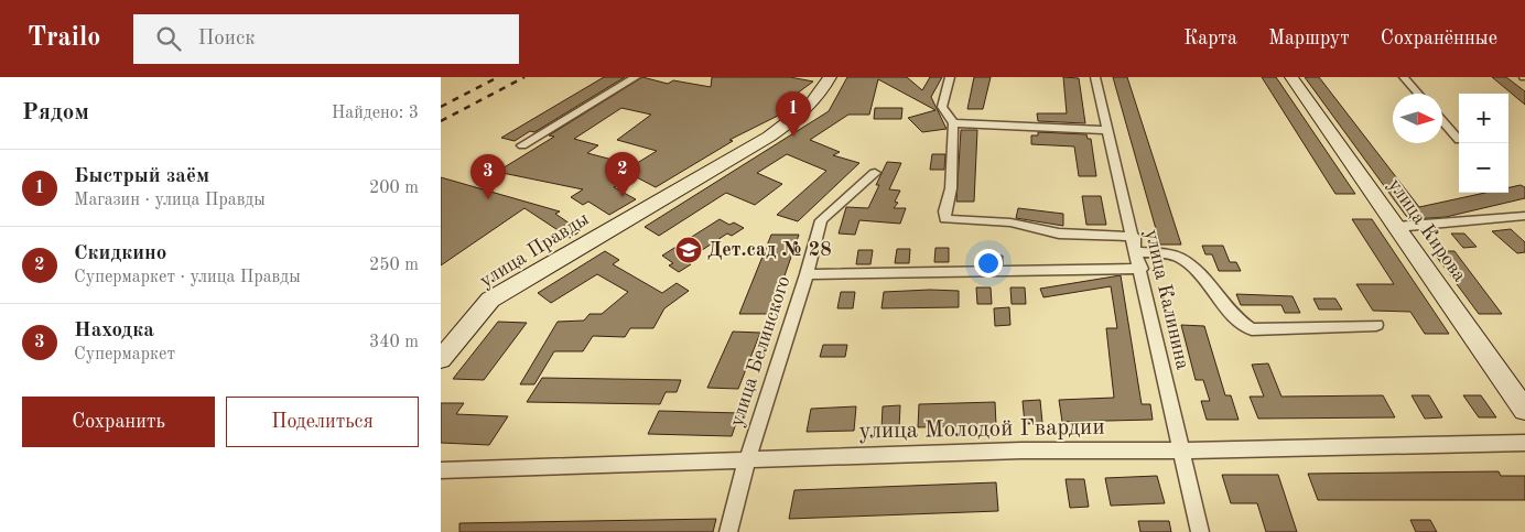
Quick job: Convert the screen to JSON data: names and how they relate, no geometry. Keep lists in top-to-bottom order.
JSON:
{
  "streets": {
    "street": [
      "улица Кирова",
      "улица Правды",
      "улица Калинина",
      "улица Белинского",
      "улица Молодой Гвардии"
    ]
  },
  "crossings": [
    ["улица Калинина", "улица Молодой Гвардии"],
    ["улица Белинского", "улица Молодой Гвардии"]
  ],
  "places": {
    "school or university": ["Дет.сад № 28"]
  },
  "north": "right",
  "page": {
    "header": "Trailo",
    "search": "Поиск",
    "nav": ["Карта", "Маршрут", "Сохранённые"],
    "heading": ["Рядом", "Найдено: 3"],
    "pins": ["1", "2", "3"],
    "map_buttons": ["+", "−"],
    "list": [
      {
        "mark": "1",
        "name": "Быстрый заём",
        "note": "Магазин · улица Правды",
        "value": "200 m"
      },
      {
        "mark": "2",
        "name": "Скидкино",
        "note": "Супермаркет · улица Правды",
        "value": "250 m"
      },
      {
        "mark": "3",
        "name": "Находка",
        "note": "Супермаркет",
        "value": "340 m"
      }
    ],
    "buttons": ["Сохранить", "Поделиться"]
  }
}
